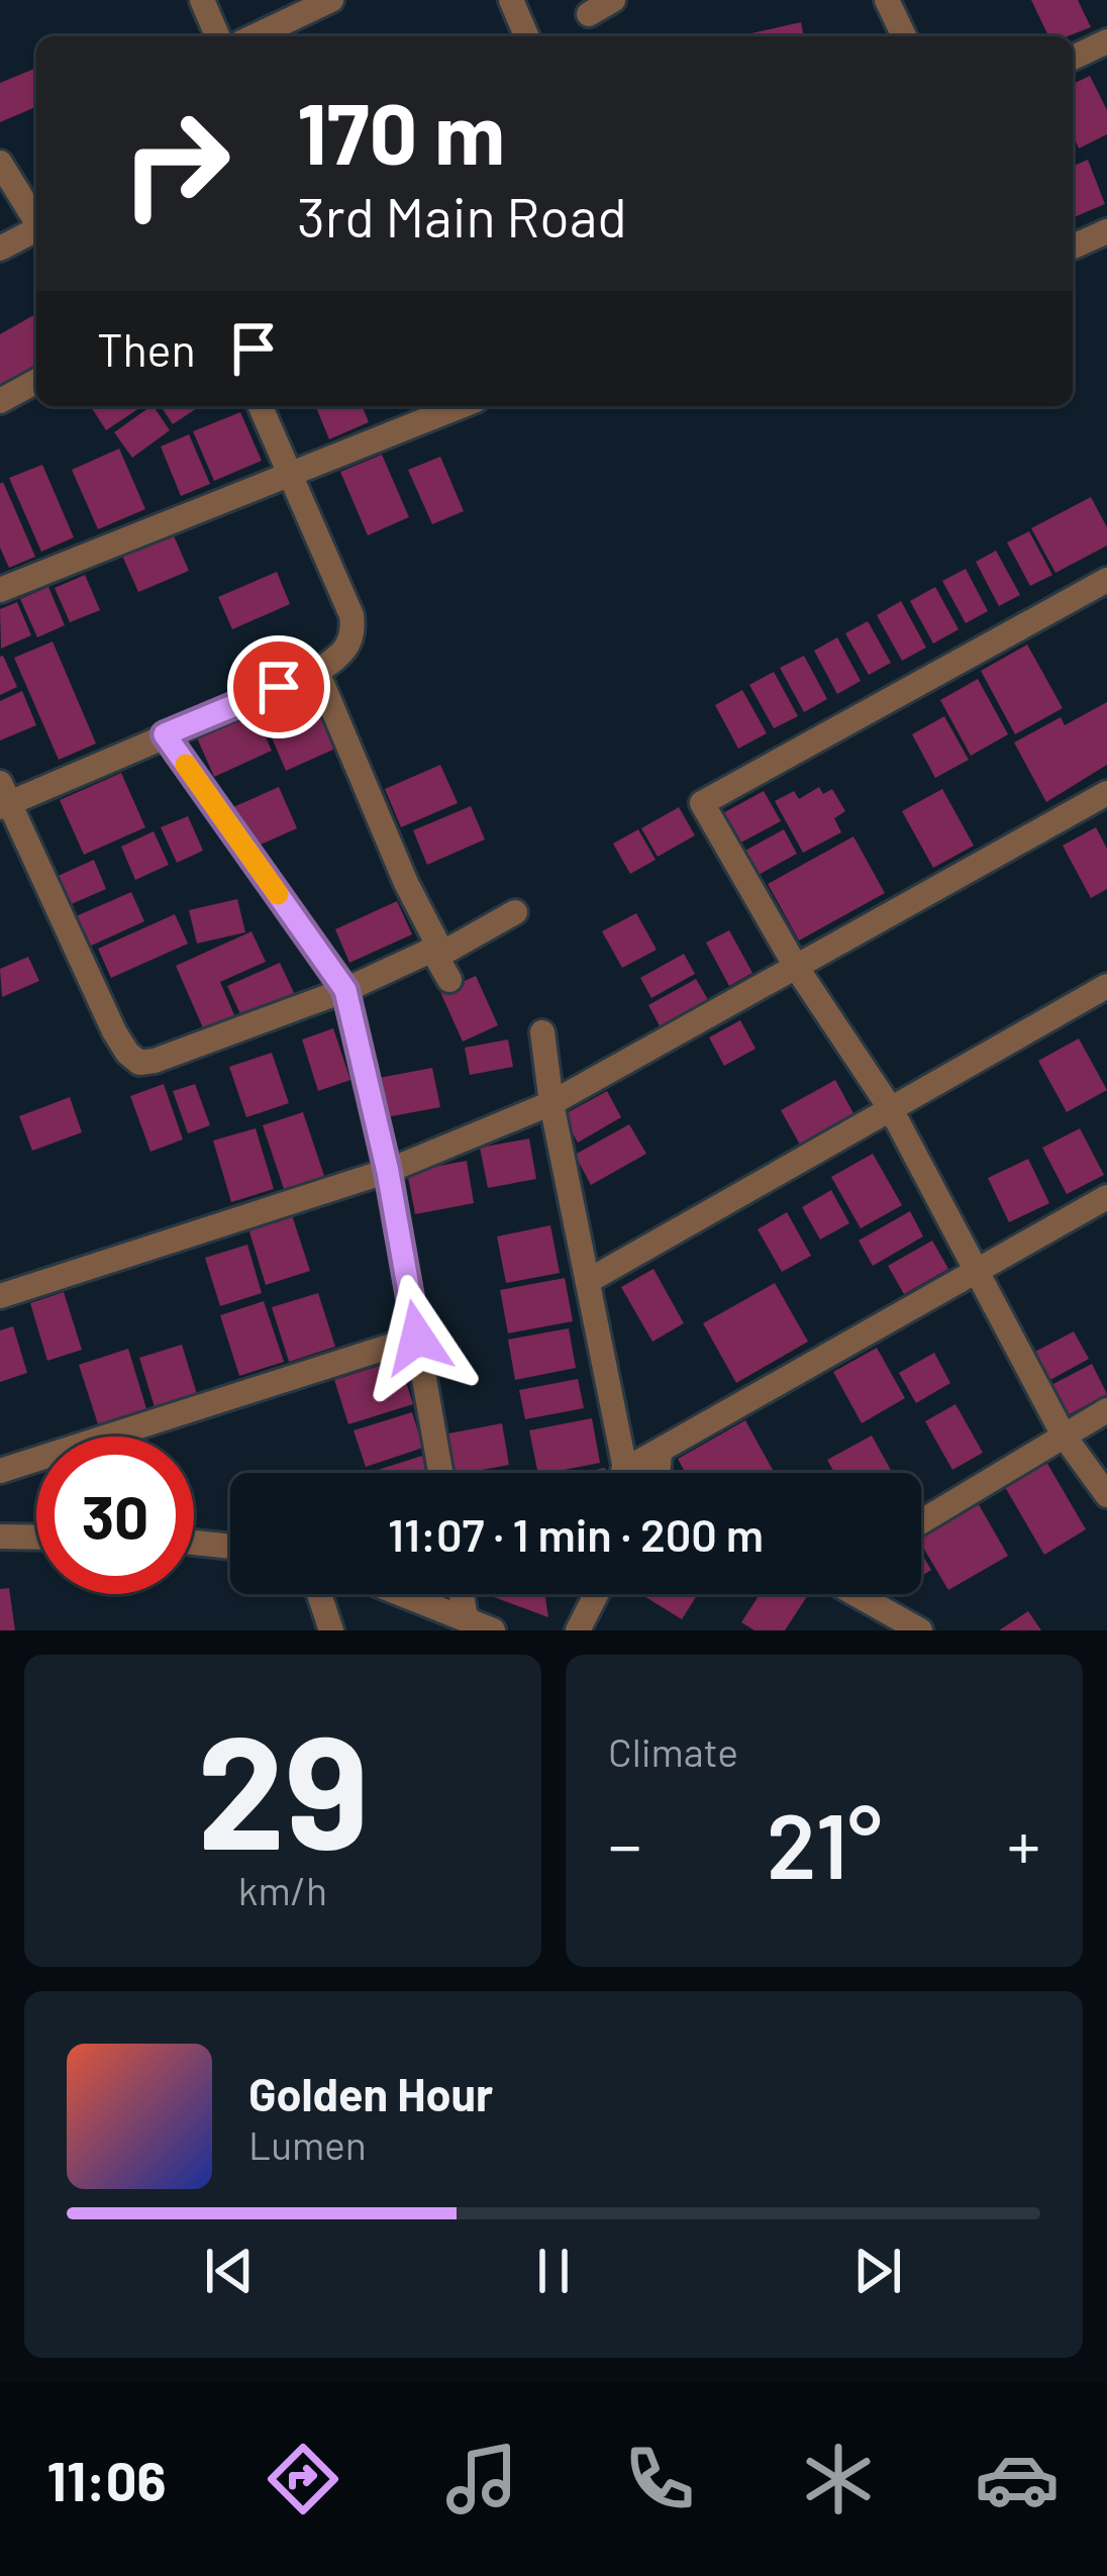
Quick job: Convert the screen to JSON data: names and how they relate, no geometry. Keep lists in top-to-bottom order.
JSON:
{
  "page": {
    "turn": ["170 m", "3rd Main Road"],
    "then": "Then",
    "limit": "30",
    "trip": "11:07 · 1 min · 200 m",
    "tile": [
      ["29", "km/h"],
      "Climate"
    ],
    "heat": ["−", "21°", "+"],
    "song": ["Golden Hour", "Lumen"],
    "tabs": "11:06"
  }
}
